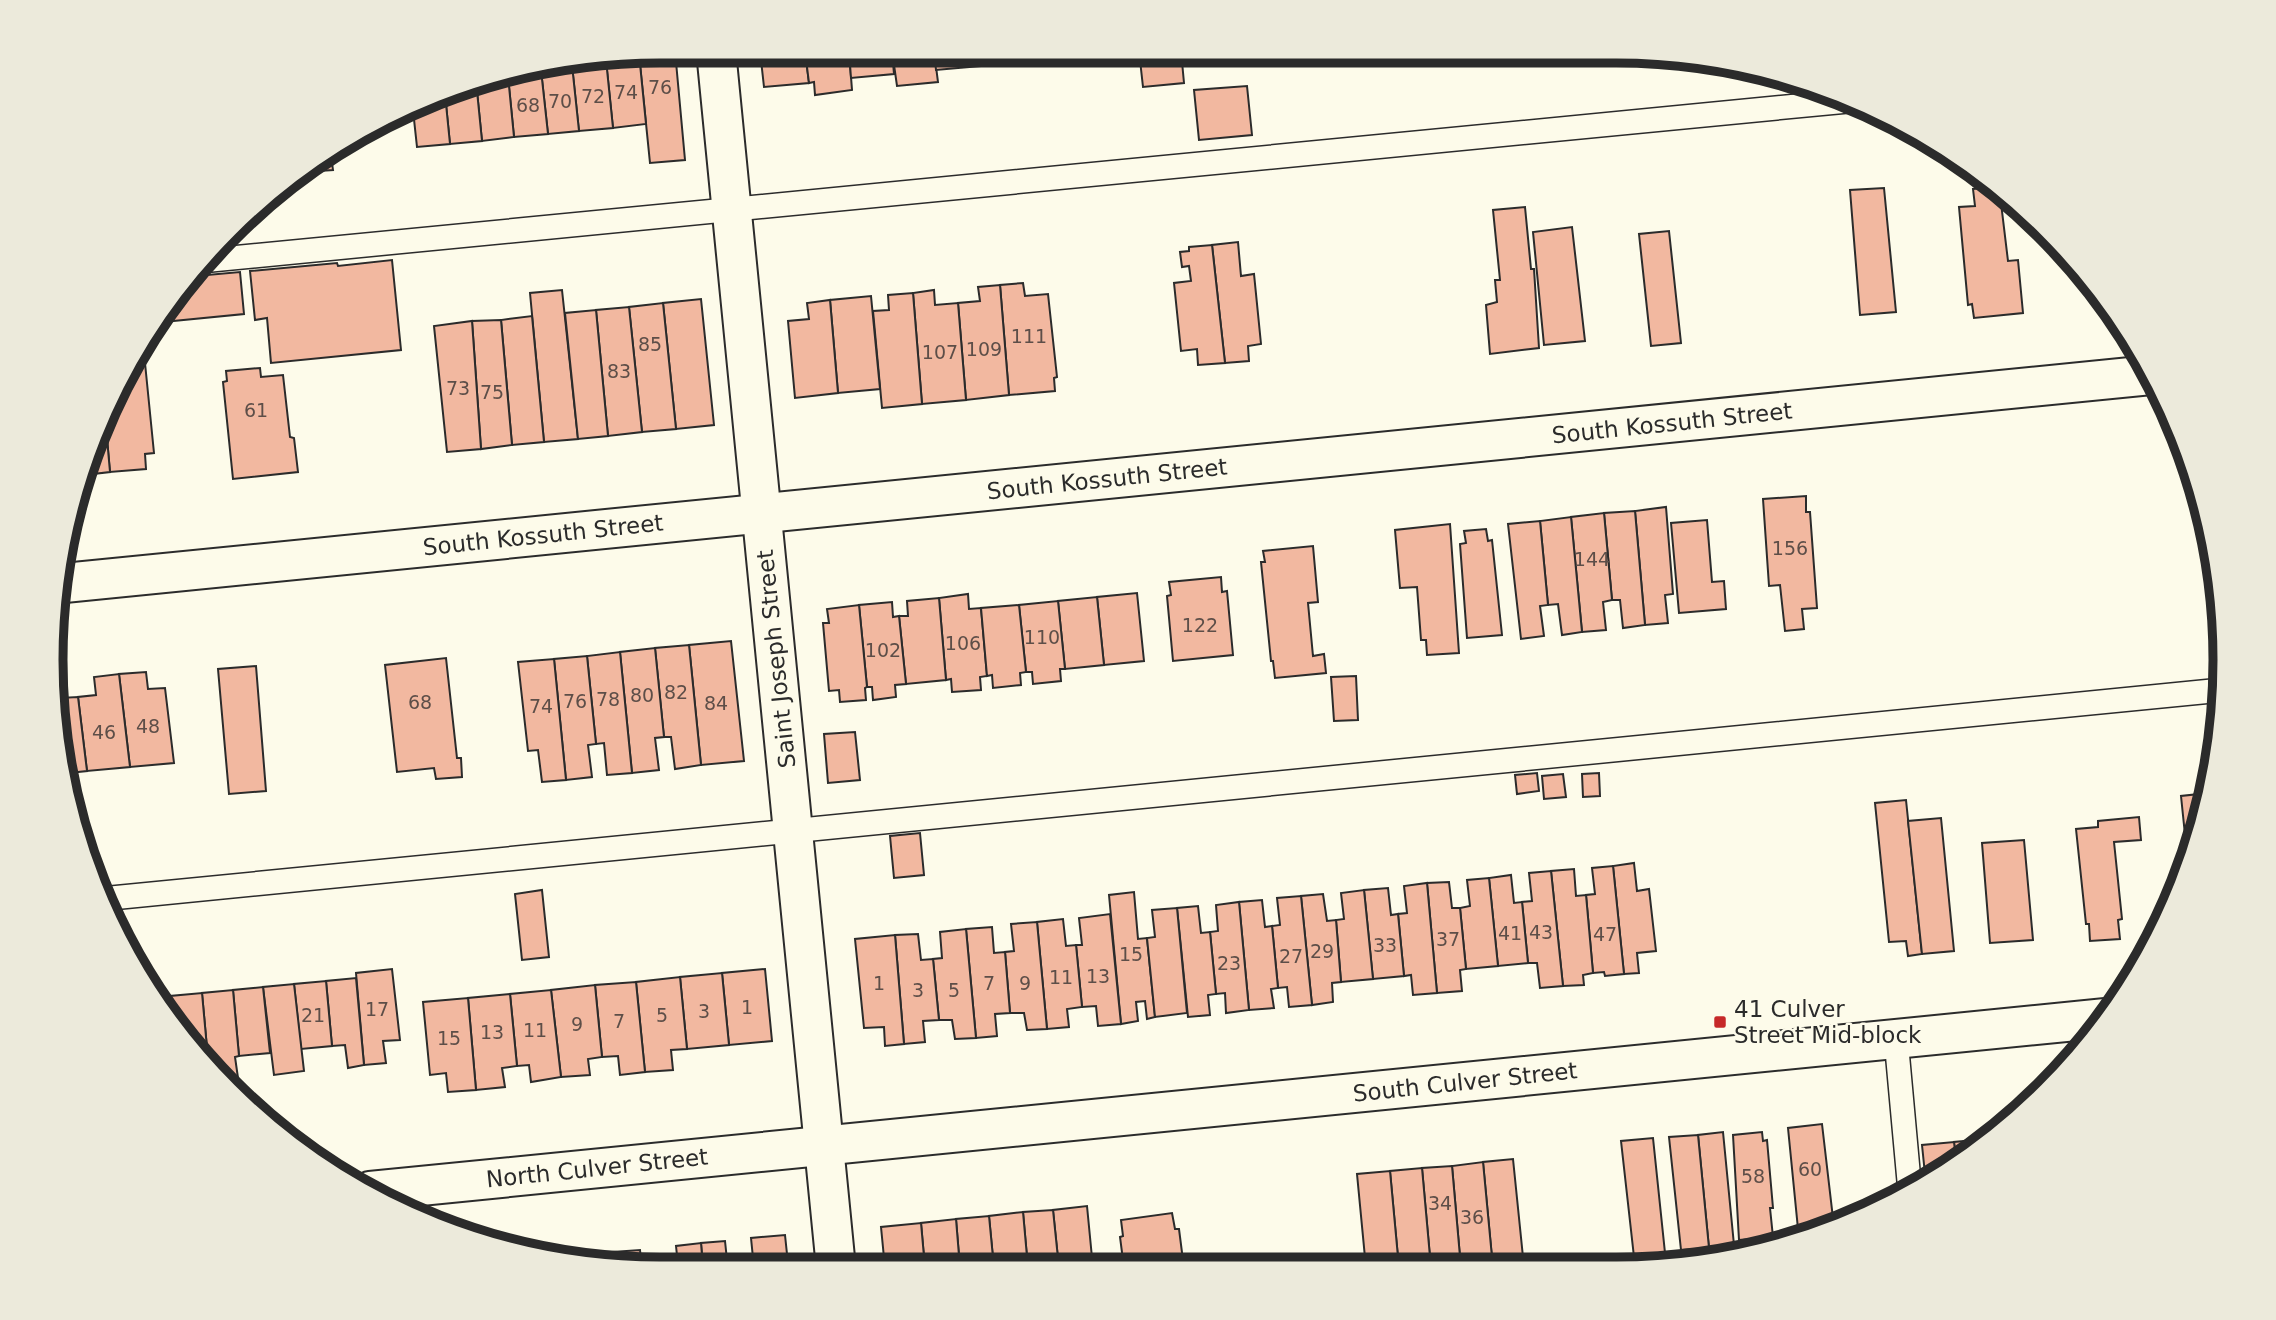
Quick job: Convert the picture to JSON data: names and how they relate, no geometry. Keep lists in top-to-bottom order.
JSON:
{
  "streets": {
    "street": [
      "South Kossuth Street",
      "Saint Joseph Street",
      "South Culver Street",
      "North Culver Street"
    ]
  },
  "crossings": [
    ["South Kossuth Street", "Saint Joseph Street"],
    ["Saint Joseph Street", "South Culver Street"],
    ["Saint Joseph Street", "North Culver Street"],
    ["South Culver Street", "North Culver Street"]
  ],
  "places": {
    "transit": ["41 Culver Street Mid-block"]
  },
  "house_numbers": [
    "76",
    "74",
    "72",
    "70",
    "68",
    "111",
    "85",
    "109",
    "107",
    "83",
    "73",
    "75",
    "61",
    "156",
    "144",
    "122",
    "110",
    "106",
    "102",
    "82",
    "80",
    "78",
    "76",
    "68",
    "84",
    "74",
    "48",
    "46",
    "43",
    "41",
    "47",
    "37",
    "33",
    "29",
    "15",
    "27",
    "23",
    "13",
    "11",
    "1",
    "7",
    "9",
    "3",
    "5",
    "1",
    "17",
    "3",
    "21",
    "5",
    "7",
    "9",
    "11",
    "13",
    "15",
    "60",
    "58",
    "34",
    "36"
  ]
}
